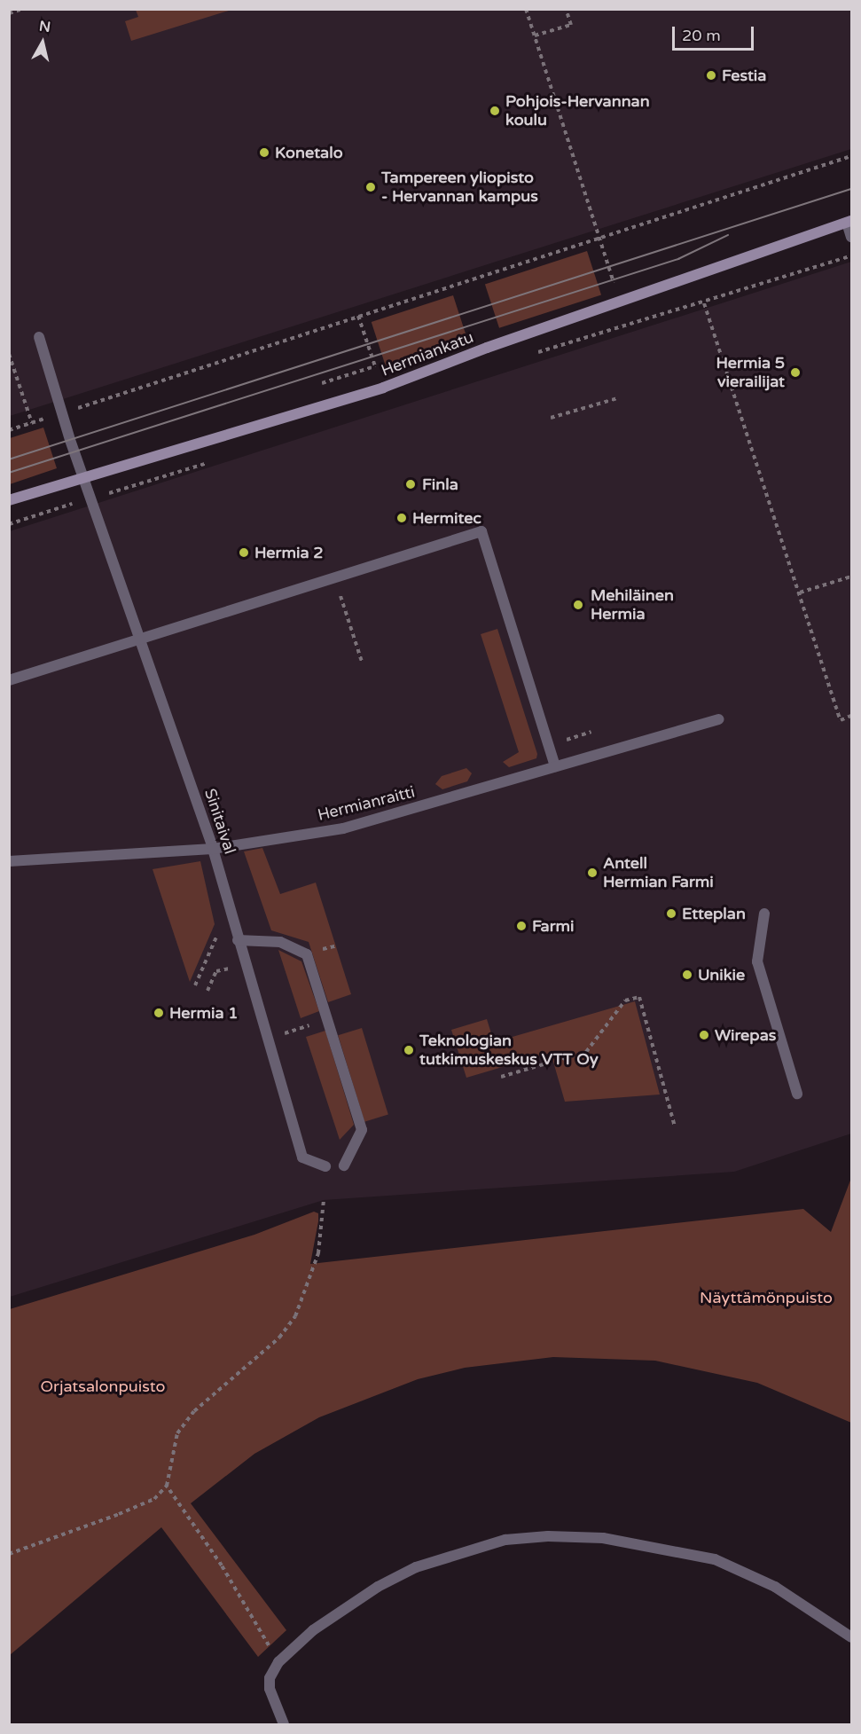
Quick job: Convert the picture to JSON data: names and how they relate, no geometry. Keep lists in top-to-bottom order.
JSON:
{
  "streets": {
    "street": ["Hermiankatu", "Hermianraitti", "Sinitaival"]
  },
  "crossings": [
    ["Hermiankatu", "Sinitaival"],
    ["Hermianraitti", "Sinitaival"]
  ],
  "parks": ["Näyttämönpuisto", "Orjatsalonpuisto"],
  "places": [
    "Festia",
    "Pohjois-Hervannan koulu",
    "Konetalo",
    "Tampereen yliopisto - Hervannan kampus",
    "Hermia 5 vierailijat",
    "Finla",
    "Hermitec",
    "Hermia 2",
    "Mehiläinen Hermia",
    "Antell Hermian Farmi",
    "Etteplan",
    "Farmi",
    "Unikie",
    "Hermia 1",
    "Wirepas",
    "Teknologian tutkimuskeskus VTT Oy"
  ],
  "scale_bar": "20 m",
  "north": "top"
}
